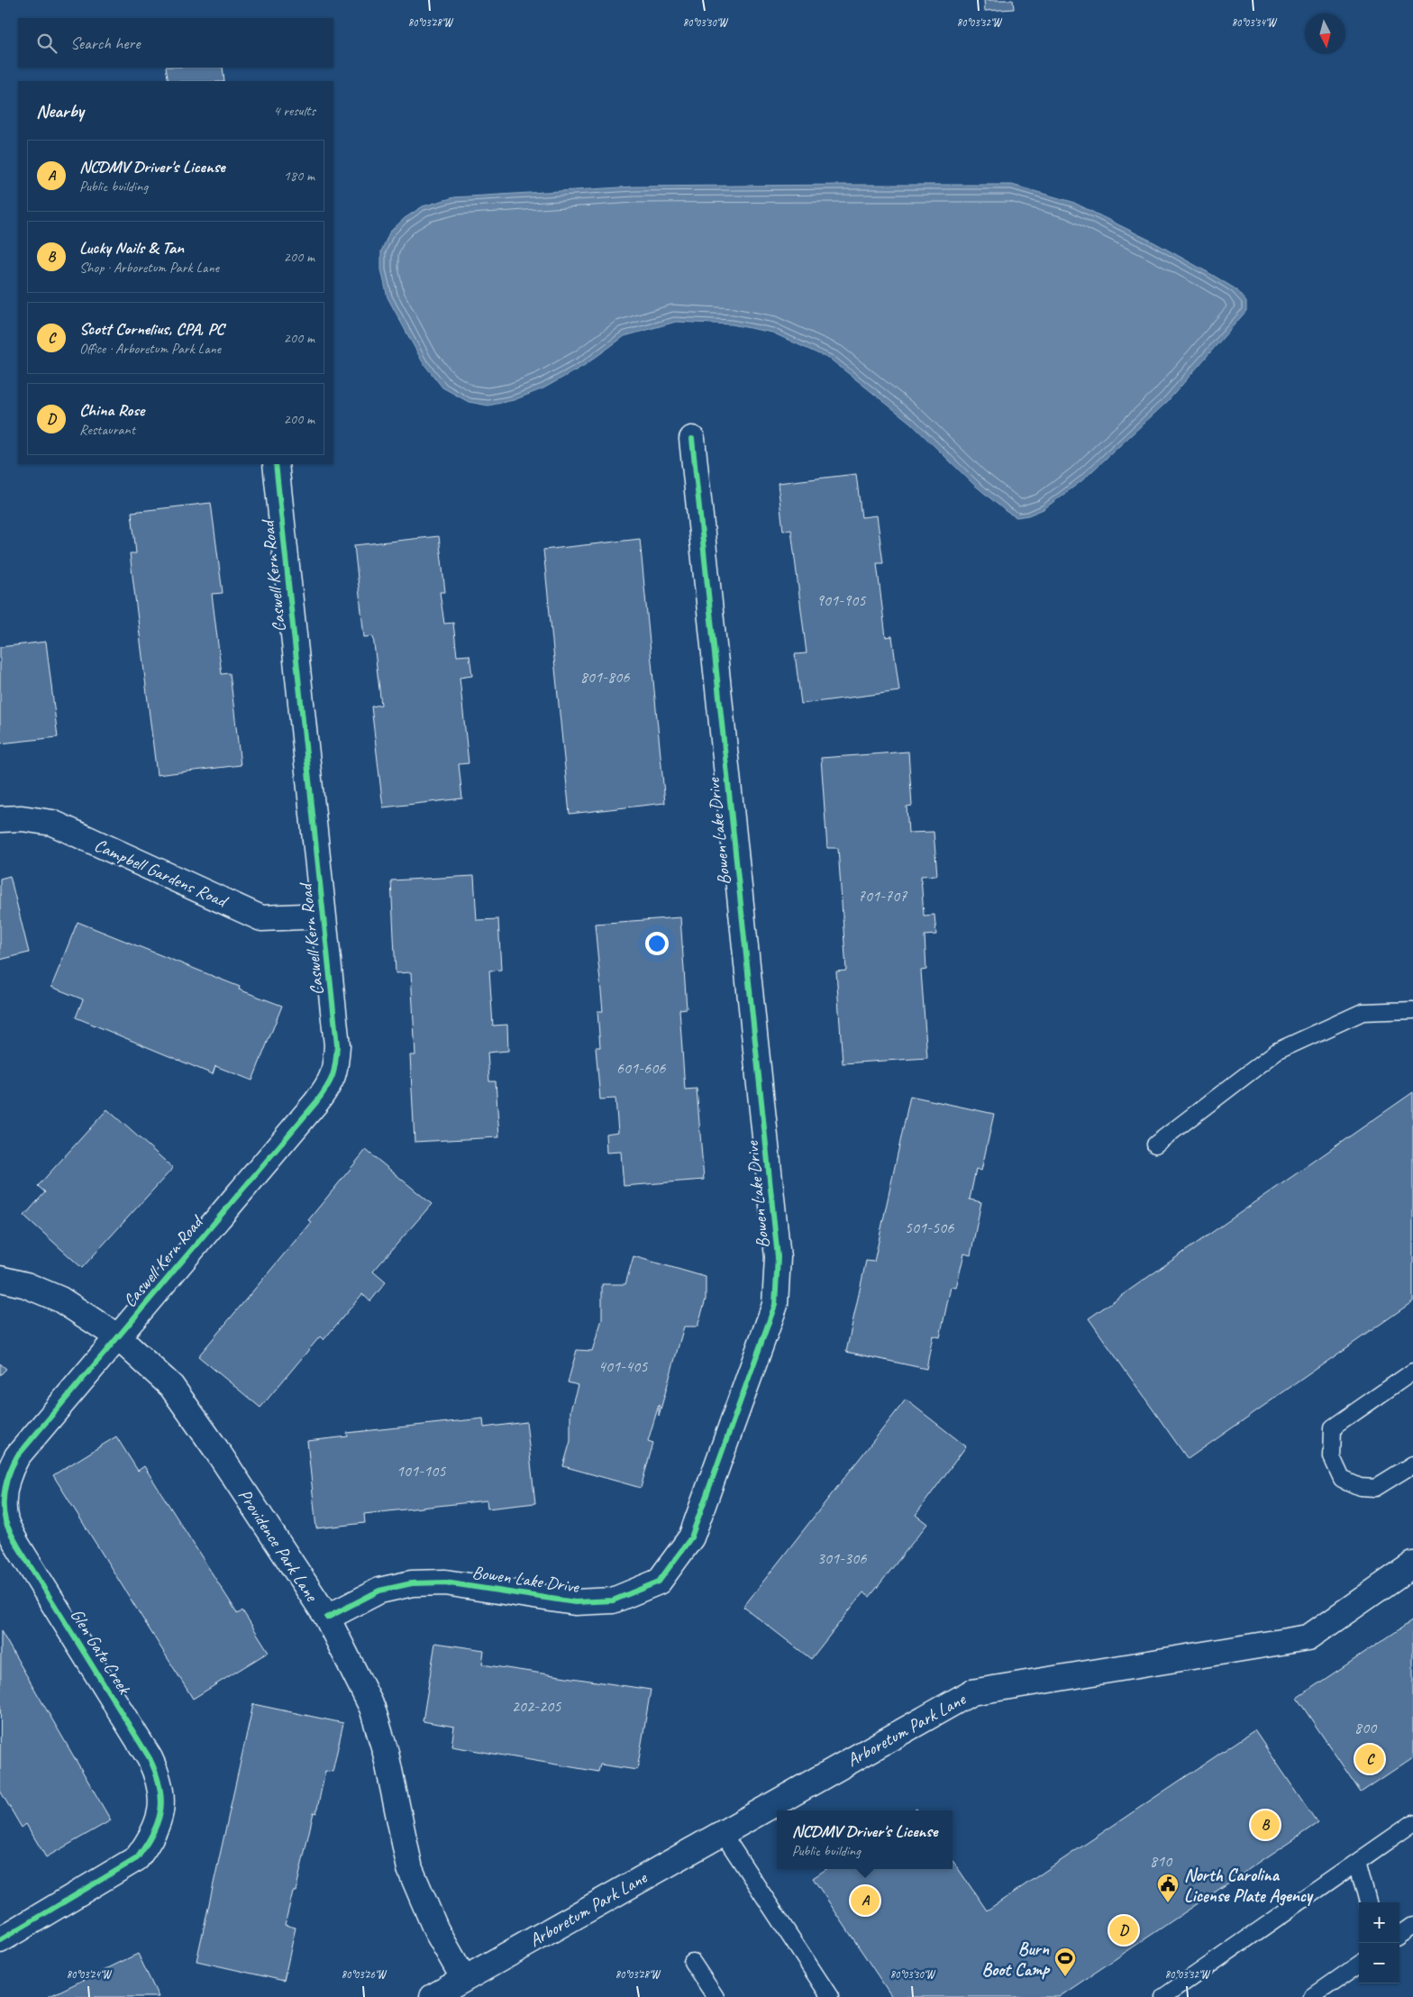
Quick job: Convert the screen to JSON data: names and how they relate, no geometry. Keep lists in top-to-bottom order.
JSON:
{
  "streets": {
    "street": [
      "Caswell Kern Road",
      "Bowen Lake Drive",
      "Campbell Gardens Road",
      "Providence Park Lane",
      "Glen Gate Creek",
      "Arboretum Park Lane"
    ]
  },
  "crossings": [
    ["Caswell Kern Road", "Campbell Gardens Road"],
    ["Caswell Kern Road", "Providence Park Lane"],
    ["Caswell Kern Road", "Glen Gate Creek"],
    ["Bowen Lake Drive", "Providence Park Lane"],
    ["Providence Park Lane", "Glen Gate Creek"],
    ["Providence Park Lane", "Arboretum Park Lane"]
  ],
  "places": {
    "public building": ["North Carolina License Plate Agency"],
    "sports": ["Burn Boot Camp"]
  },
  "house_numbers": [
    "901-905",
    "801-806",
    "701-707",
    "601-606",
    "501-506",
    "401-405",
    "101-105",
    "301-306",
    "202-205",
    "800",
    "810"
  ],
  "north": "bottom",
  "page": {
    "search": "Search here",
    "heading": ["Nearby", "4 results"],
    "list": [
      {
        "mark": "A",
        "name": "NCDMV Driver's License",
        "note": "Public building",
        "value": "180 m"
      },
      {
        "mark": "B",
        "name": "Lucky Nails & Tan",
        "note": "Shop · Arboretum Park Lane",
        "value": "200 m"
      },
      {
        "mark": "C",
        "name": "Scott Cornelius, CPA, PC",
        "note": "Office · Arboretum Park Lane",
        "value": "200 m"
      },
      {
        "mark": "D",
        "name": "China Rose",
        "note": "Restaurant",
        "value": "200 m"
      }
    ],
    "pins": [
      "C",
      "B",
      "A",
      "D"
    ],
    "popup": ["NCDMV Driver's License", "Public building"],
    "map_buttons": ["+", "−"]
  },
  "coordinates": [
    "80°03'28\"W",
    "80°03'30\"W",
    "80°03'32\"W",
    "80°03'34\"W",
    "80°03'24\"W",
    "80°03'26\"W"
  ]
}
